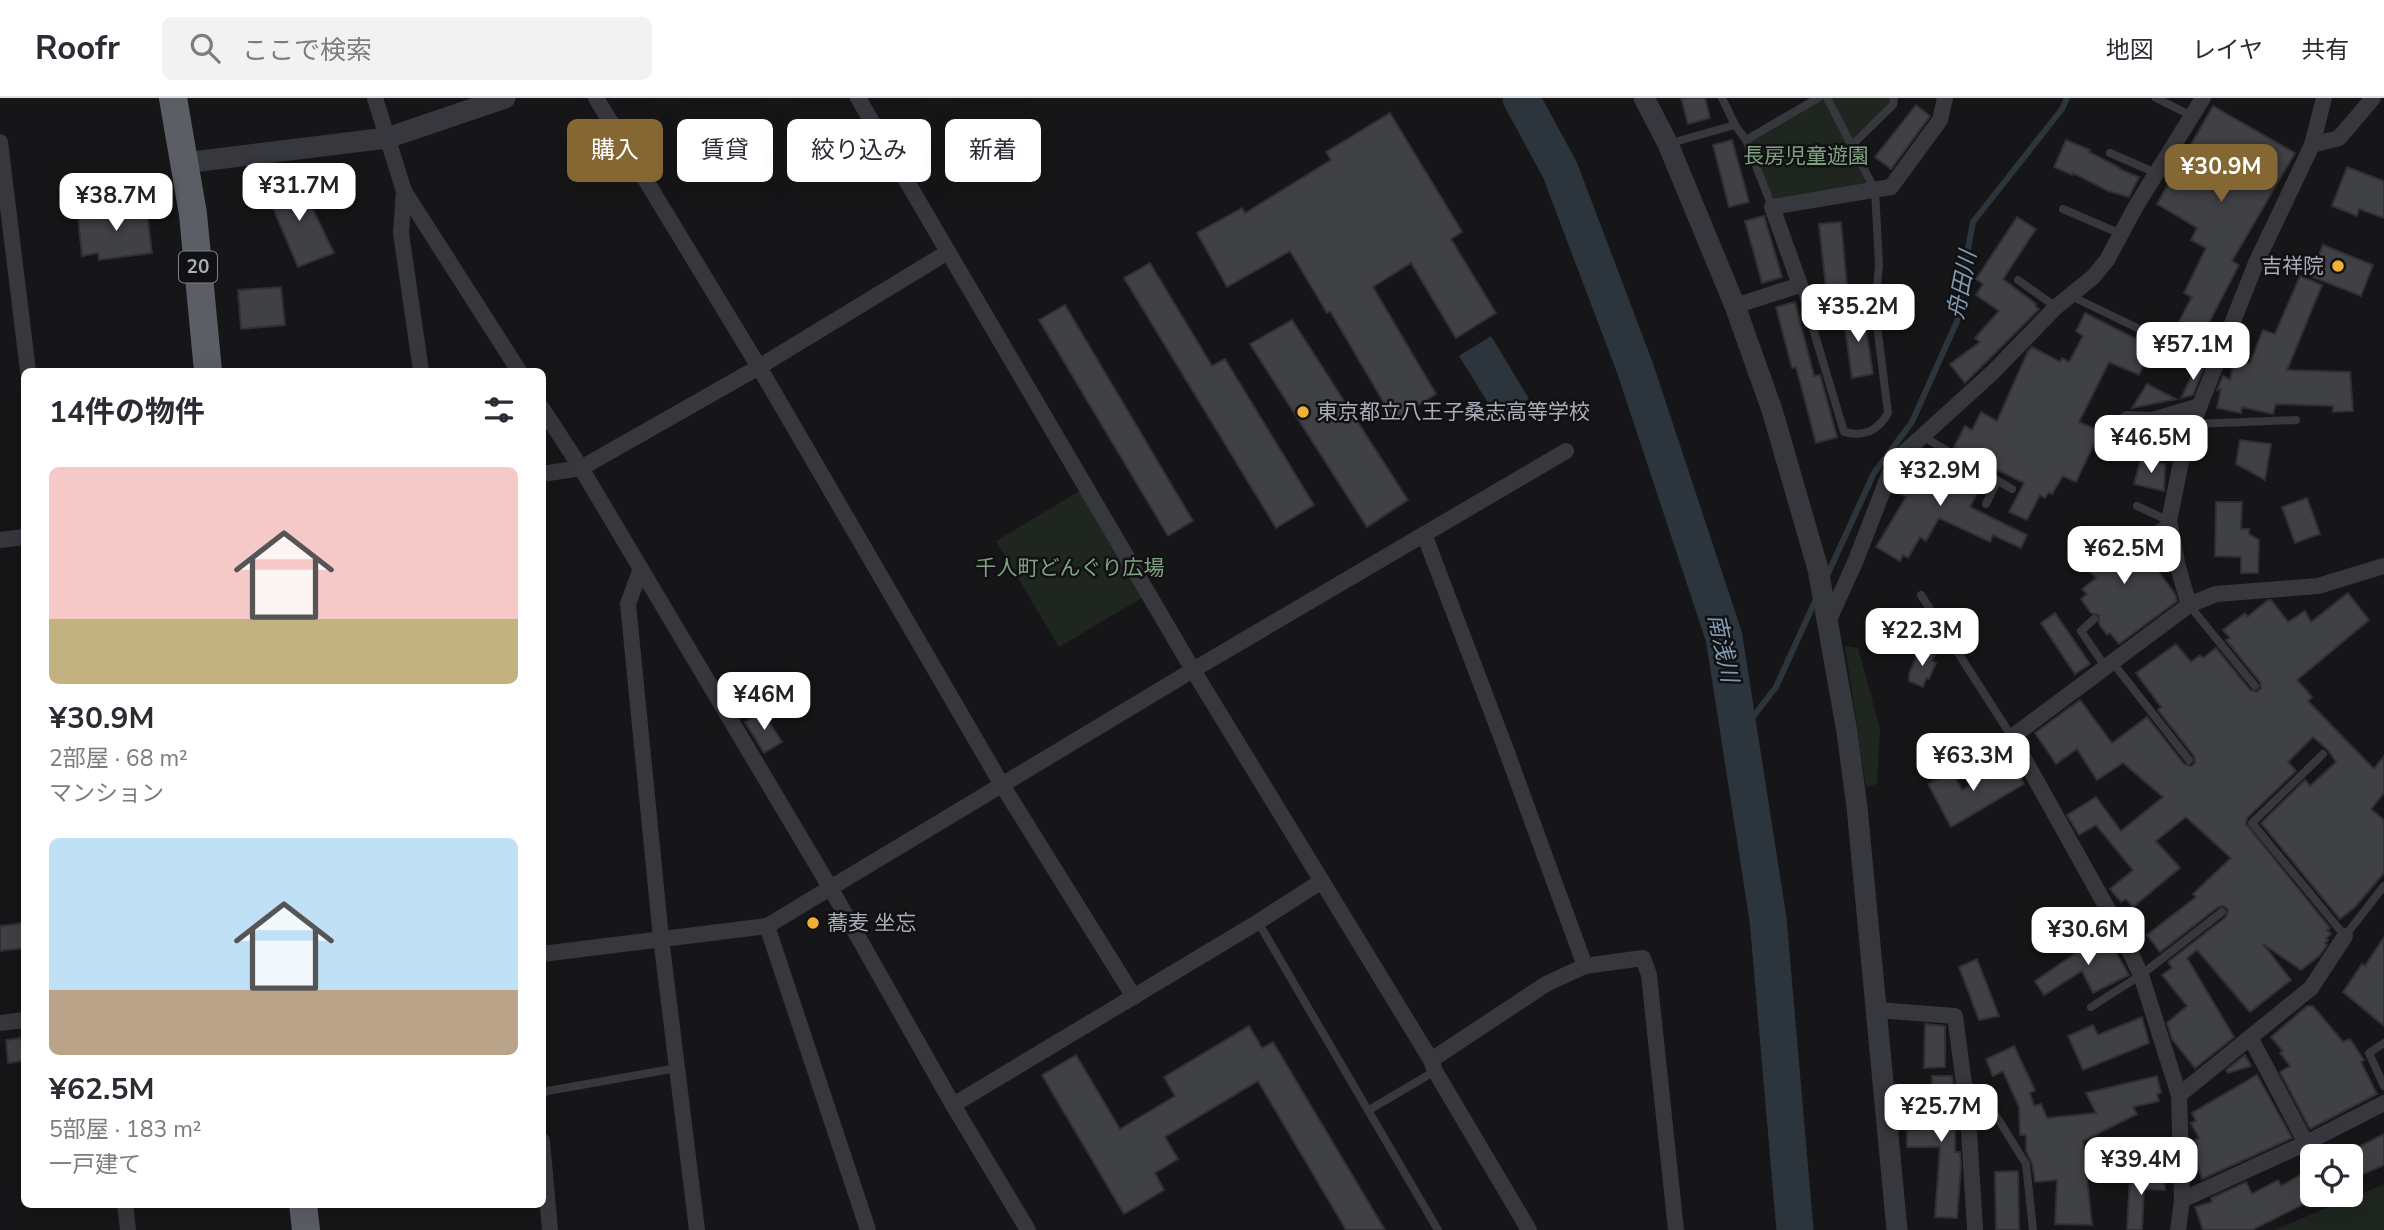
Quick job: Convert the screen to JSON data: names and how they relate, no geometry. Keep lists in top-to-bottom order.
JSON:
{
  "streets": {
    "highway": ["20"]
  },
  "water": ["舟田川", "南浅川"],
  "parks": ["長房児童遊園", "千人町どんぐり広場"],
  "places": ["吉祥院", "東京都立八王子桑志高等学校", "蕎麦 坐忘"],
  "page": {
    "header": "Roofr",
    "search": "ここで検索",
    "nav": ["地図", "レイヤ", "共有"],
    "chip": [
      "購入",
      "賃貸",
      "絞り込み",
      "新着"
    ],
    "price": [
      "¥30.9M",
      "¥31.7M",
      "¥38.7M",
      "¥35.2M",
      "¥57.1M",
      "¥46.5M",
      "¥32.9M",
      "¥62.5M",
      "¥22.3M",
      "¥46M",
      "¥63.3M",
      "¥30.6M",
      "¥25.7M",
      "¥39.4M"
    ],
    "heading": "14件の物件",
    "list": [
      {
        "name": "¥30.9M",
        "note": "2部屋 · 68 m² · マンション"
      },
      {
        "name": "¥62.5M",
        "note": "5部屋 · 183 m² · 一戸建て"
      }
    ]
  }
}
